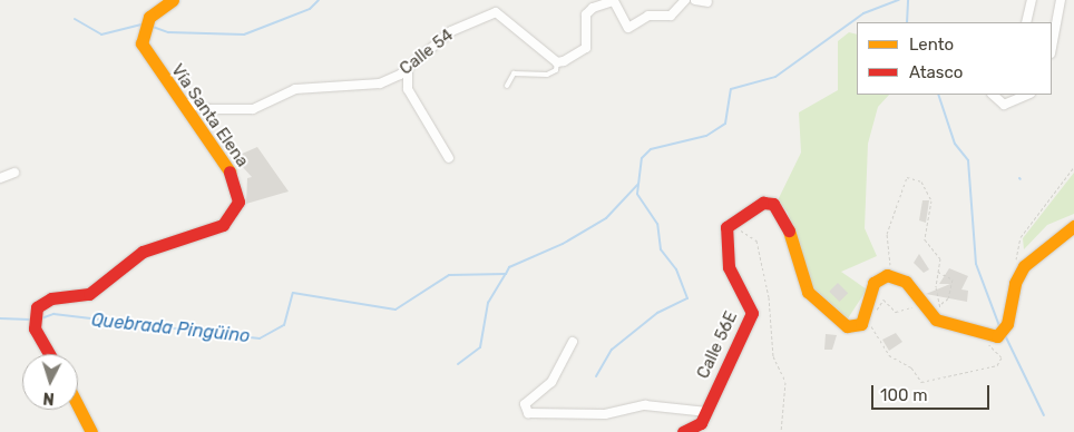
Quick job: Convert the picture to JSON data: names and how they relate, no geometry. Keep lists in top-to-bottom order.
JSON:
{
  "streets": {
    "street": ["Calle 54", "Vía Santa Elena", "Calle 56E"]
  },
  "crossings": [
    ["Calle 54", "Vía Santa Elena"]
  ],
  "water": ["Quebrada Pingüino"],
  "legend": ["Lento", "Atasco"],
  "scale_bar": "100 m",
  "north": "bottom"
}
